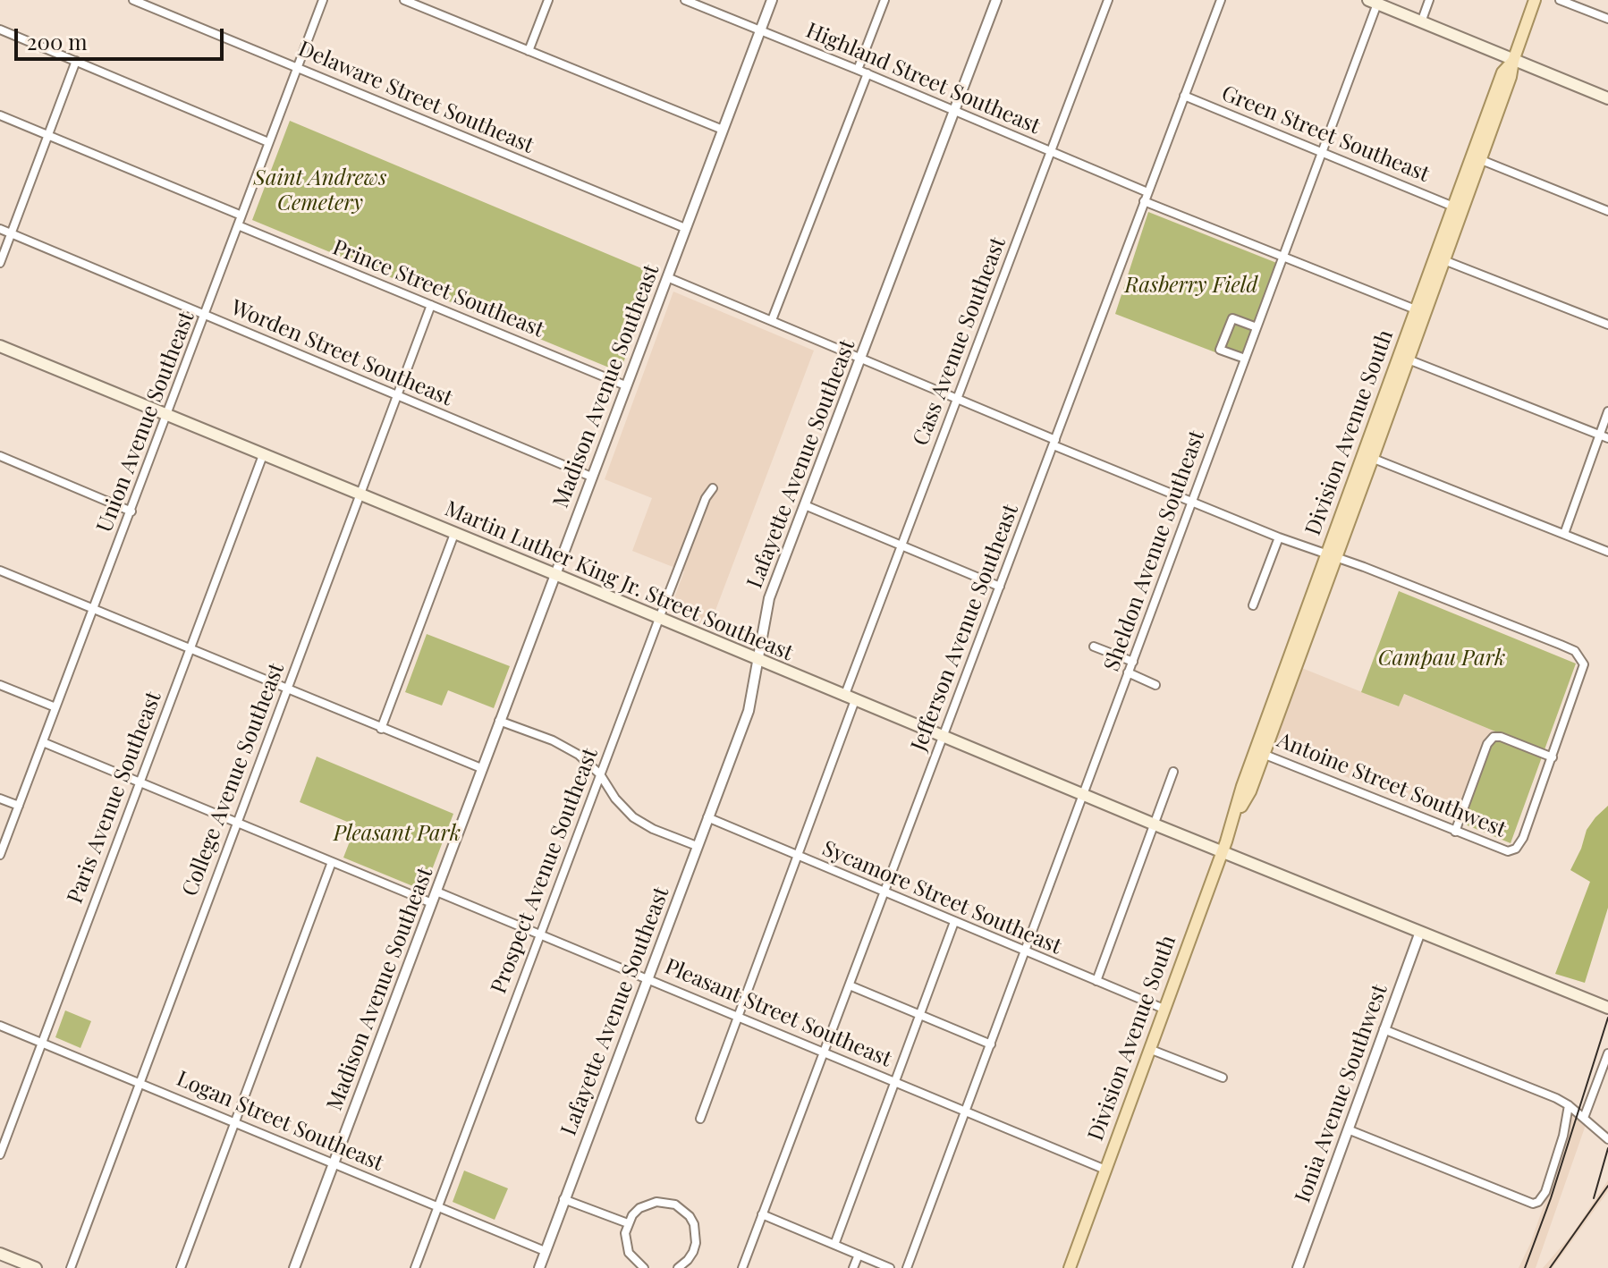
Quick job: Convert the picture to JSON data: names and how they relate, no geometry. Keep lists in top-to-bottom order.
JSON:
{
  "streets": {
    "main road": ["Division Avenue South", "Martin Luther King Jr. Street Southeast"],
    "street": [
      "Highland Street Southeast",
      "Delaware Street Southeast",
      "Green Street Southeast",
      "Prince Street Southeast",
      "Cass Avenue Southeast",
      "Worden Street Southeast",
      "Madison Avenue Southeast",
      "Union Avenue Southeast",
      "Lafayette Avenue Southeast",
      "Sheldon Avenue Southeast",
      "Jefferson Avenue Southeast",
      "College Avenue Southeast",
      "Antoine Street Southwest",
      "Paris Avenue Southeast",
      "Prospect Avenue Southeast",
      "Sycamore Street Southeast",
      "Pleasant Street Southeast",
      "Ionia Avenue Southwest",
      "Logan Street Southeast"
    ]
  },
  "crossings": [
    ["Highland Street Southeast", "Cass Avenue Southeast"],
    ["Highland Street Southeast", "Madison Avenue Southeast"],
    ["Highland Street Southeast", "Lafayette Avenue Southeast"],
    ["Highland Street Southeast", "Jefferson Avenue Southeast"],
    ["Delaware Street Southeast", "Madison Avenue Southeast"],
    ["Delaware Street Southeast", "Union Avenue Southeast"],
    ["Green Street Southeast", "Division Avenue South"],
    ["Green Street Southeast", "Sheldon Avenue Southeast"],
    ["Green Street Southeast", "Jefferson Avenue Southeast"],
    ["Prince Street Southeast", "Madison Avenue Southeast"],
    ["Prince Street Southeast", "Union Avenue Southeast"],
    ["Prince Street Southeast", "College Avenue Southeast"],
    ["Cass Avenue Southeast", "Martin Luther King Jr. Street Southeast"],
    ["Cass Avenue Southeast", "Sycamore Street Southeast"],
    ["Cass Avenue Southeast", "Pleasant Street Southeast"],
    ["Worden Street Southeast", "Madison Avenue Southeast"],
    ["Worden Street Southeast", "Union Avenue Southeast"],
    ["Worden Street Southeast", "College Avenue Southeast"],
    ["Madison Avenue Southeast", "Martin Luther King Jr. Street Southeast"],
    ["Madison Avenue Southeast", "Pleasant Street Southeast"],
    ["Madison Avenue Southeast", "Logan Street Southeast"],
    ["Union Avenue Southeast", "Martin Luther King Jr. Street Southeast"],
    ["Division Avenue South", "Martin Luther King Jr. Street Southeast"],
    ["Division Avenue South", "Antoine Street Southwest"],
    ["Division Avenue South", "Sycamore Street Southeast"],
    ["Division Avenue South", "Pleasant Street Southeast"],
    ["Lafayette Avenue Southeast", "Martin Luther King Jr. Street Southeast"],
    ["Lafayette Avenue Southeast", "Sycamore Street Southeast"],
    ["Lafayette Avenue Southeast", "Pleasant Street Southeast"],
    ["Lafayette Avenue Southeast", "Logan Street Southeast"],
    ["Sheldon Avenue Southeast", "Martin Luther King Jr. Street Southeast"],
    ["Sheldon Avenue Southeast", "Sycamore Street Southeast"],
    ["Sheldon Avenue Southeast", "Pleasant Street Southeast"],
    ["Martin Luther King Jr. Street Southeast", "Jefferson Avenue Southeast"],
    ["Martin Luther King Jr. Street Southeast", "College Avenue Southeast"],
    ["Martin Luther King Jr. Street Southeast", "Paris Avenue Southeast"],
    ["Martin Luther King Jr. Street Southeast", "Prospect Avenue Southeast"],
    ["Martin Luther King Jr. Street Southeast", "Ionia Avenue Southwest"],
    ["Jefferson Avenue Southeast", "Sycamore Street Southeast"],
    ["Jefferson Avenue Southeast", "Pleasant Street Southeast"],
    ["College Avenue Southeast", "Logan Street Southeast"],
    ["Paris Avenue Southeast", "Logan Street Southeast"],
    ["Prospect Avenue Southeast", "Pleasant Street Southeast"],
    ["Prospect Avenue Southeast", "Logan Street Southeast"]
  ],
  "parks": [
    "Saint Andrews Cemetery",
    "Rasberry Field",
    "Campau Park",
    "Pleasant Park"
  ],
  "scale_bar": "200 m"
}
